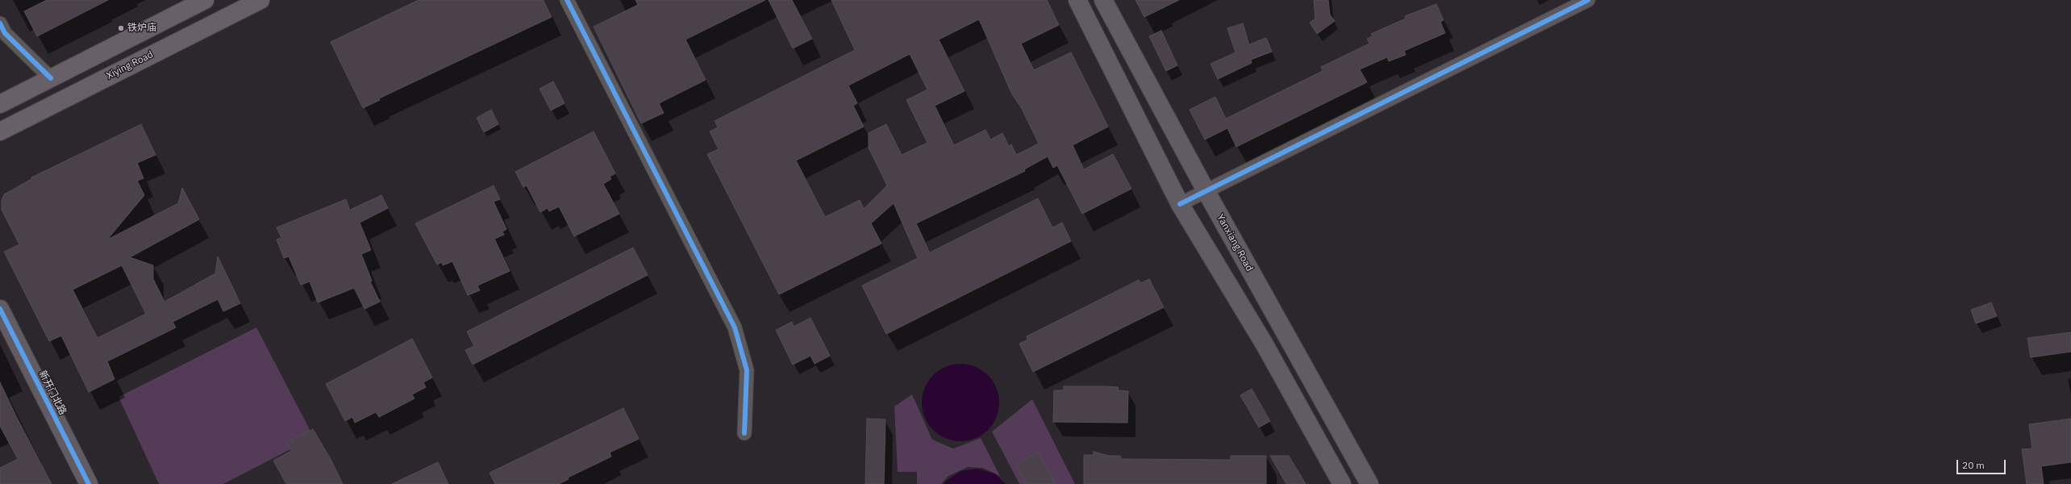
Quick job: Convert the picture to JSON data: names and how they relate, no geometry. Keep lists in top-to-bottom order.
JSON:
{
  "streets": {
    "main road": ["Xiying Road", "Yanxiang Road", "新开门北路"]
  },
  "places": ["铁炉庙"],
  "scale_bar": "20 m"
}
